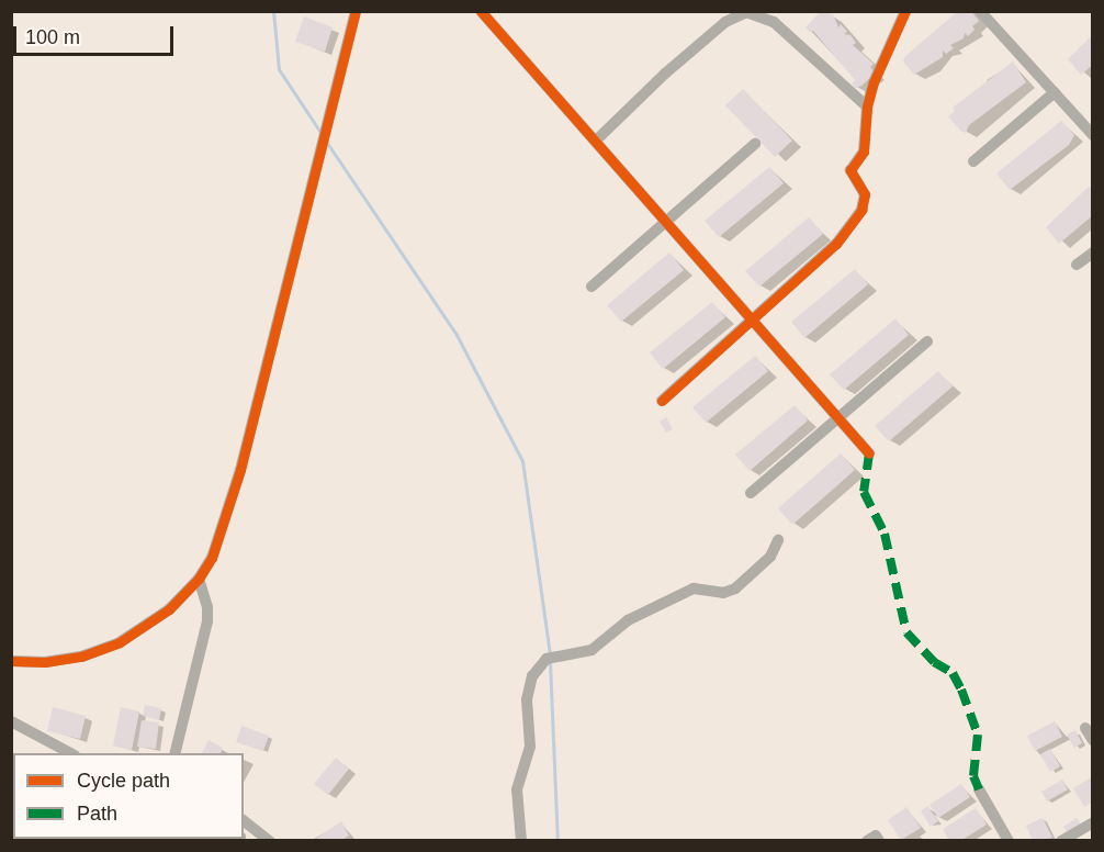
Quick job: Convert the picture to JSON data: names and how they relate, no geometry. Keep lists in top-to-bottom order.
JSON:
{
  "legend": ["Cycle path", "Path"],
  "scale_bar": "100 m"
}
